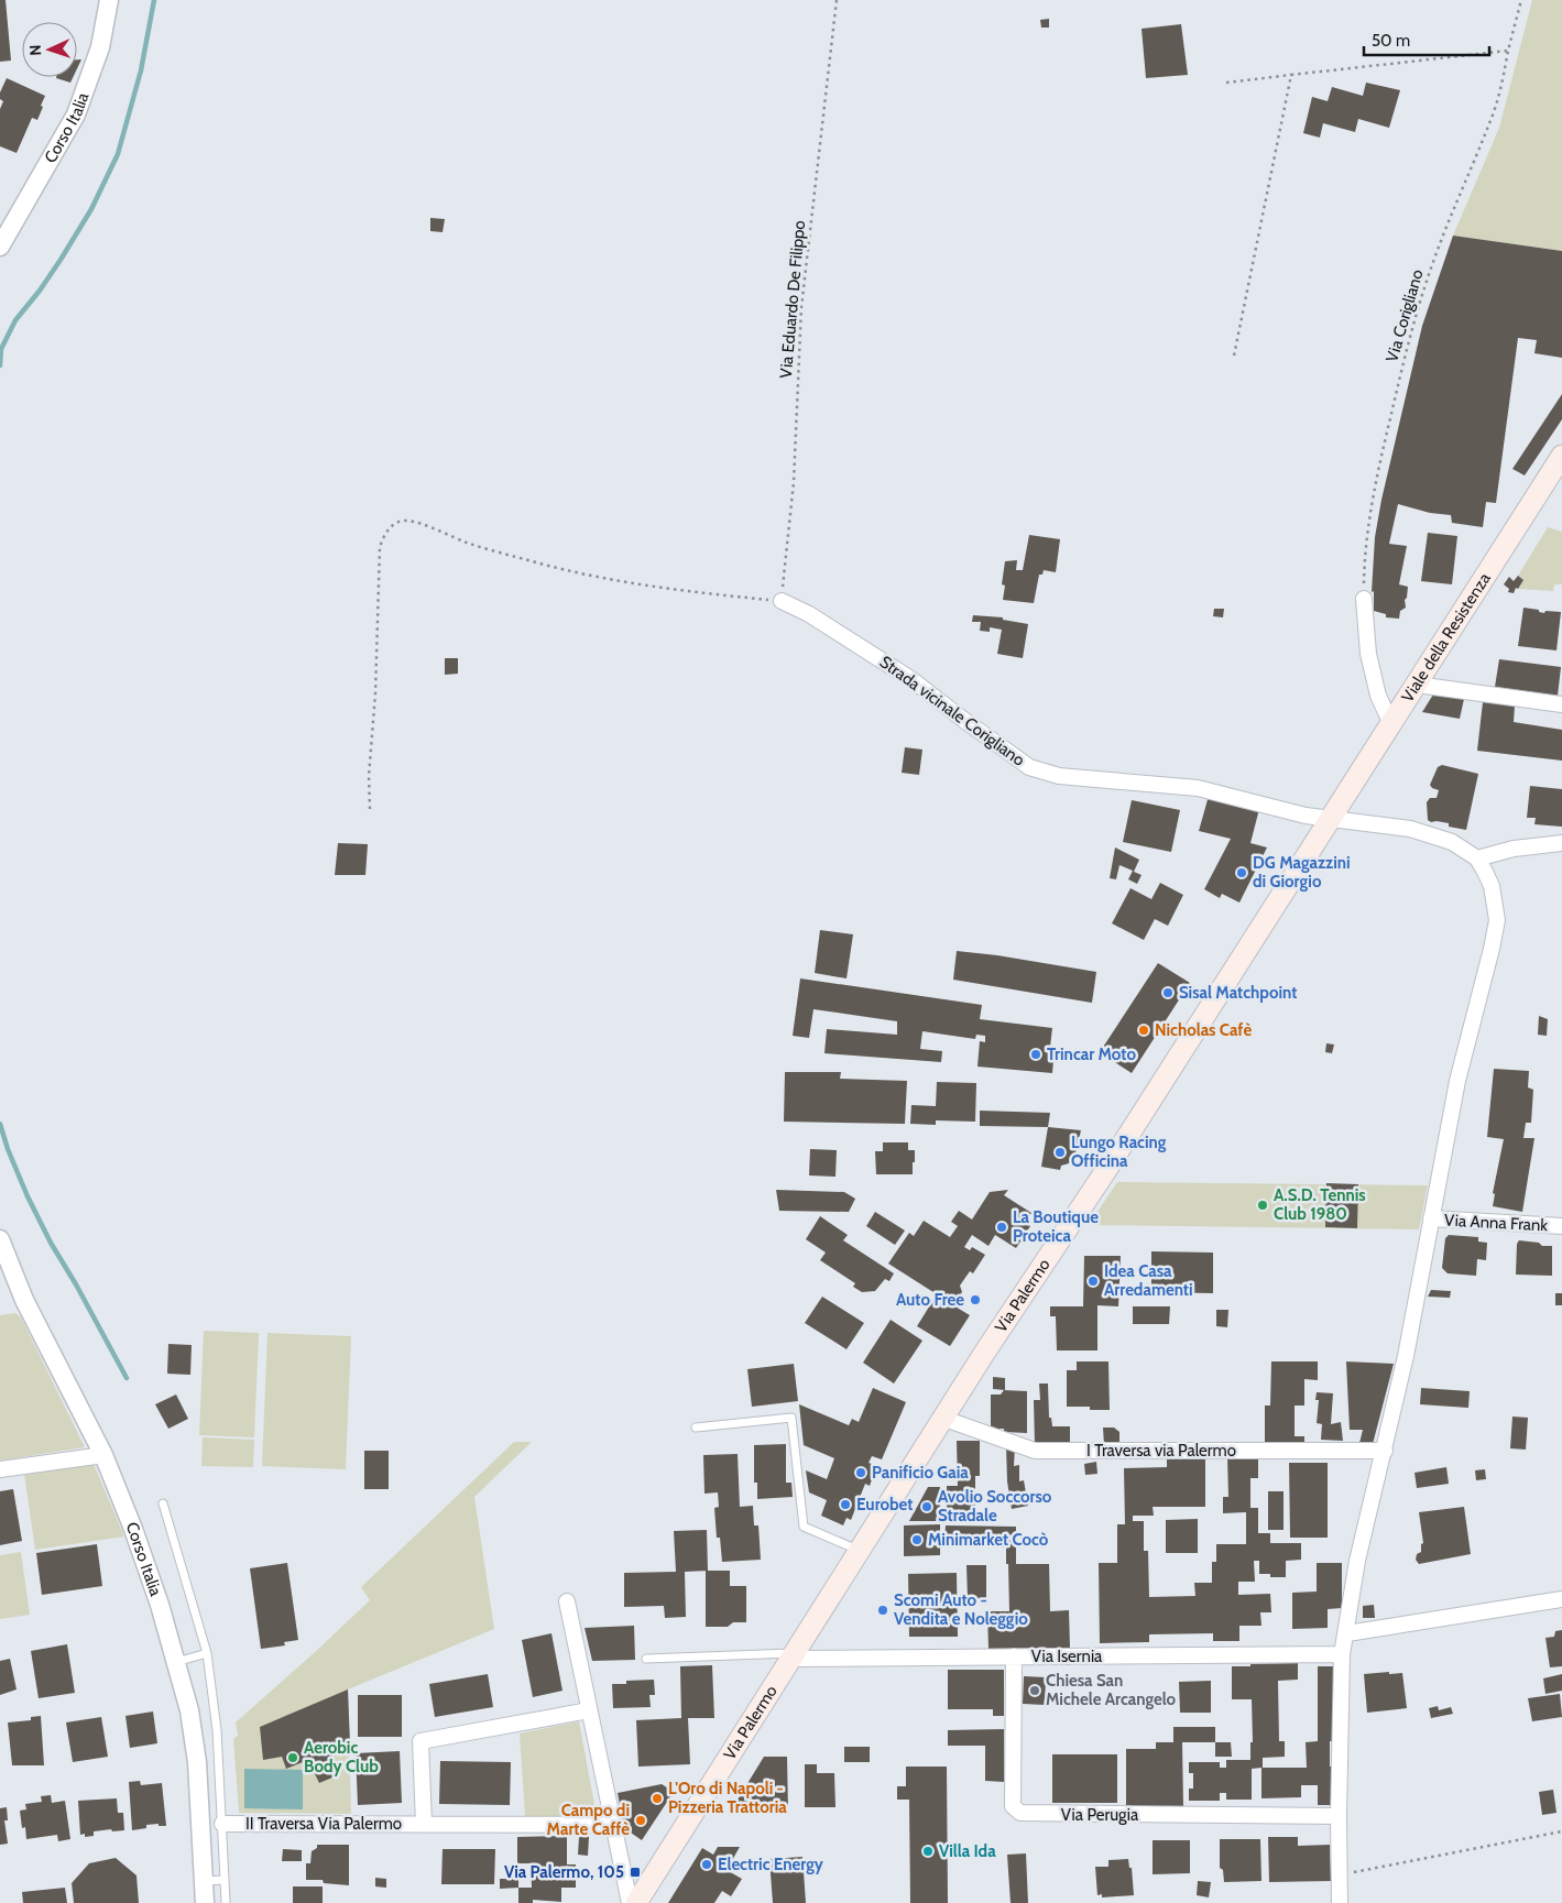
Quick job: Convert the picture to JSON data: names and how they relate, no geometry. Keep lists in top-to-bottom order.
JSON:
{
  "streets": {
    "main road": ["Viale della Resistenza", "Via Palermo"],
    "street": [
      "Corso Italia",
      "Strada vicinale Corigliano",
      "Via Anna Frank",
      "I Traversa via Palermo",
      "Via Isernia",
      "Via Perugia",
      "II Traversa Via Palermo"
    ],
    "path": ["Via Eduardo De Filippo", "Via Corigliano"]
  },
  "crossings": [
    ["Via Eduardo De Filippo", "Strada vicinale Corigliano"],
    ["Viale della Resistenza", "Strada vicinale Corigliano"],
    ["Viale della Resistenza", "Via Palermo"],
    ["Strada vicinale Corigliano", "Via Palermo"],
    ["Via Palermo", "I Traversa via Palermo"],
    ["Via Palermo", "Via Isernia"],
    ["Via Isernia", "Via Perugia"]
  ],
  "places": {
    "other": [
      "DG Magazzini di Giorgio",
      "Sisal Matchpoint",
      "Nicholas Cafè",
      "Trincar Moto",
      "Lungo Racing Officina",
      "A.S.D. Tennis Club 1980",
      "La Boutique Proteica",
      "Idea Casa Arredamenti",
      "Auto Free",
      "Panificio Gaia",
      "Eurobet",
      "Avolio Soccorso Stradale",
      "Minimarket Cocò",
      "Scomi Auto - Vendita e Noleggio",
      "Chiesa San Michele Arcangelo",
      "Aerobic Body Club",
      "L'Oro di Napoli - Pizzeria Trattoria",
      "Campo di Marte Caffè",
      "Villa Ida",
      "Electric Energy"
    ],
    "transit": ["Via Palermo, 105"]
  },
  "scale_bar": "50 m",
  "north": "left"
}
